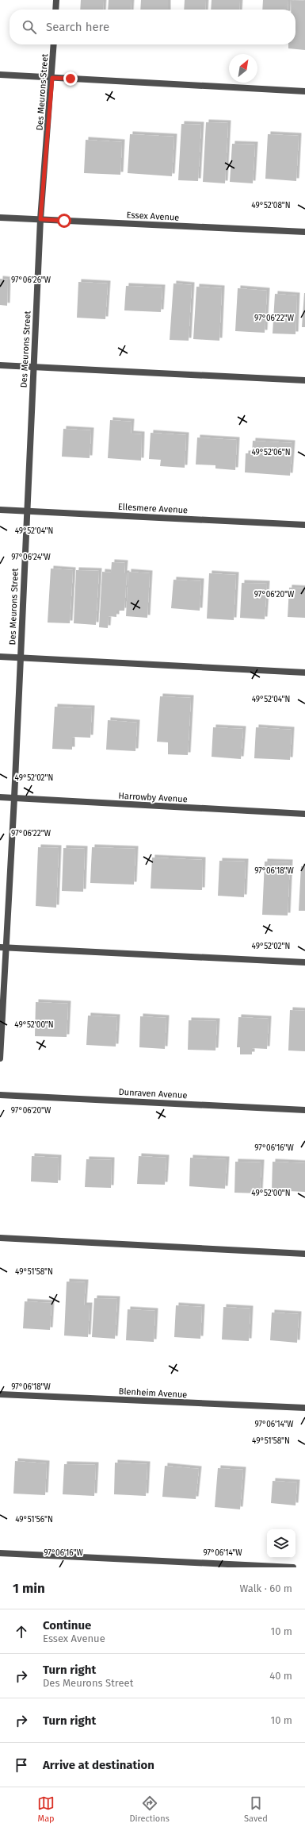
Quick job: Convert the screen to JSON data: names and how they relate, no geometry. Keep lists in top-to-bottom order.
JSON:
{
  "streets": {
    "street": [
      "Des Meurons Street",
      "Essex Avenue",
      "Ellesmere Avenue",
      "Harrowby Avenue",
      "Dunraven Avenue",
      "Blenheim Avenue"
    ]
  },
  "crossings": [
    ["Des Meurons Street", "Essex Avenue"],
    ["Des Meurons Street", "Ellesmere Avenue"],
    ["Des Meurons Street", "Harrowby Avenue"]
  ],
  "north": "top right",
  "page": {
    "search": "Search here",
    "heading": ["1 min", "Walk · 60 m"],
    "list": [
      ["Continue", "Essex Avenue", "10 m"],
      ["Turn right", "Des Meurons Street", "40 m"],
      ["Turn right", "10 m"],
      "Arrive at destination"
    ],
    "nav": ["Map", "Directions", "Saved"]
  },
  "coordinates": [
    "49°52'08\"N",
    "97°06'26\"W",
    "97°06'22\"W",
    "49°52'06\"N",
    "49°52'04\"N",
    "97°06'24\"W",
    "97°06'20\"W",
    "49°52'02\"N",
    "97°06'18\"W",
    "49°52'00\"N",
    "97°06'16\"W",
    "49°51'58\"N",
    "97°06'14\"W",
    "49°51'56\"N"
  ]
}
